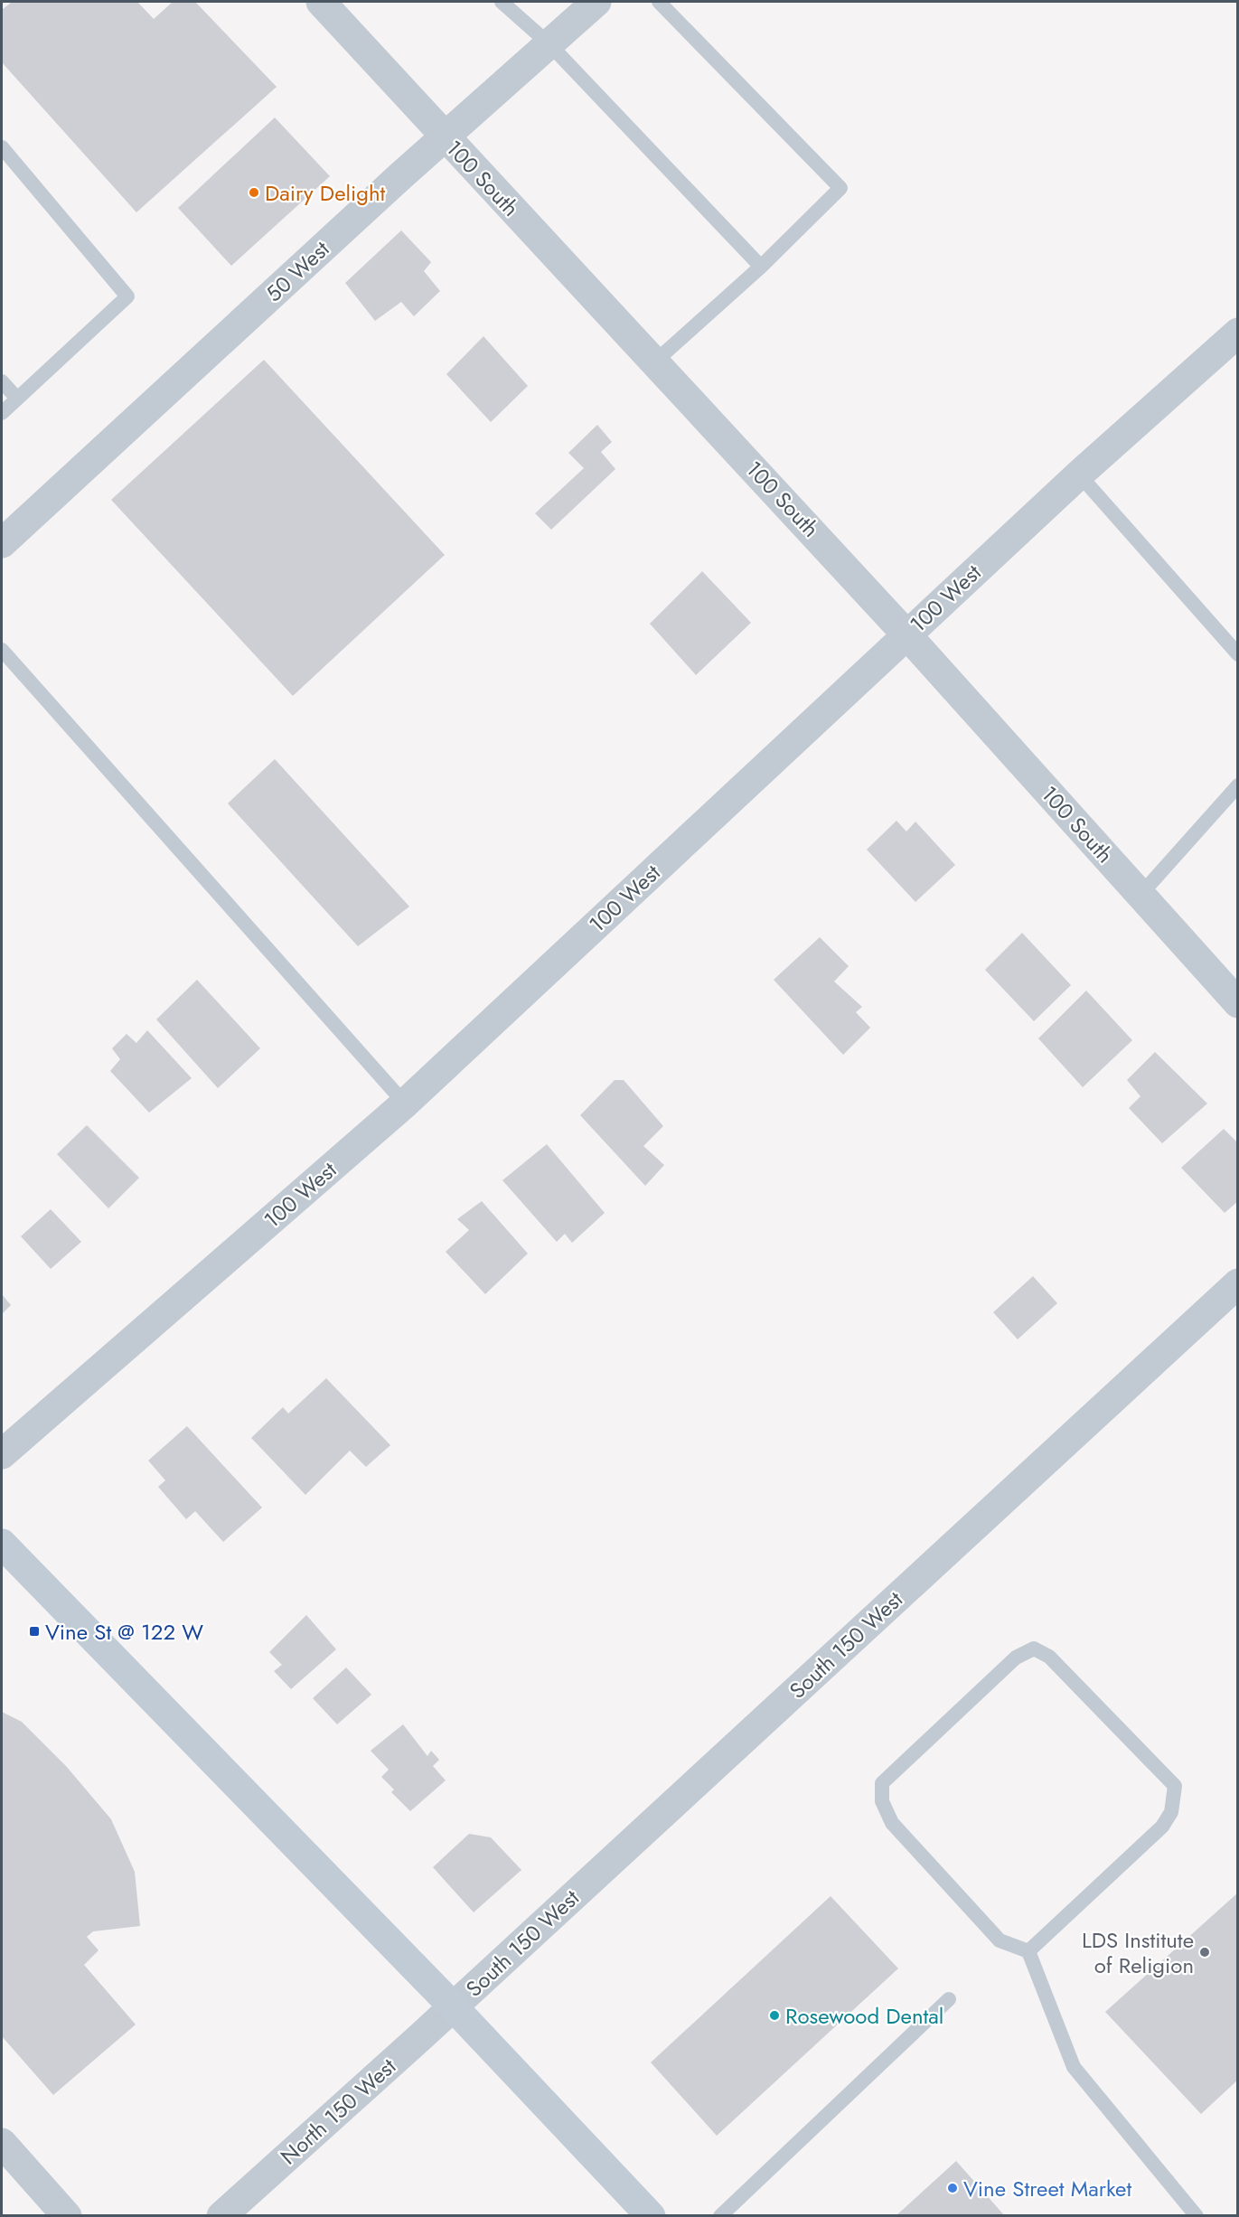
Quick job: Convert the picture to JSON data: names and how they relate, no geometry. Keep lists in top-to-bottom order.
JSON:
{
  "streets": {
    "street": [
      "100 South",
      "50 West",
      "100 West",
      "South 150 West",
      "North 150 West"
    ]
  },
  "crossings": [
    ["100 South", "50 West"],
    ["100 South", "100 West"],
    ["South 150 West", "North 150 West"]
  ],
  "places": {
    "other": [
      "Dairy Delight",
      "LDS Institute of Religion",
      "Rosewood Dental",
      "Vine Street Market"
    ],
    "transit": ["Vine St @ 122 W"]
  }
}
